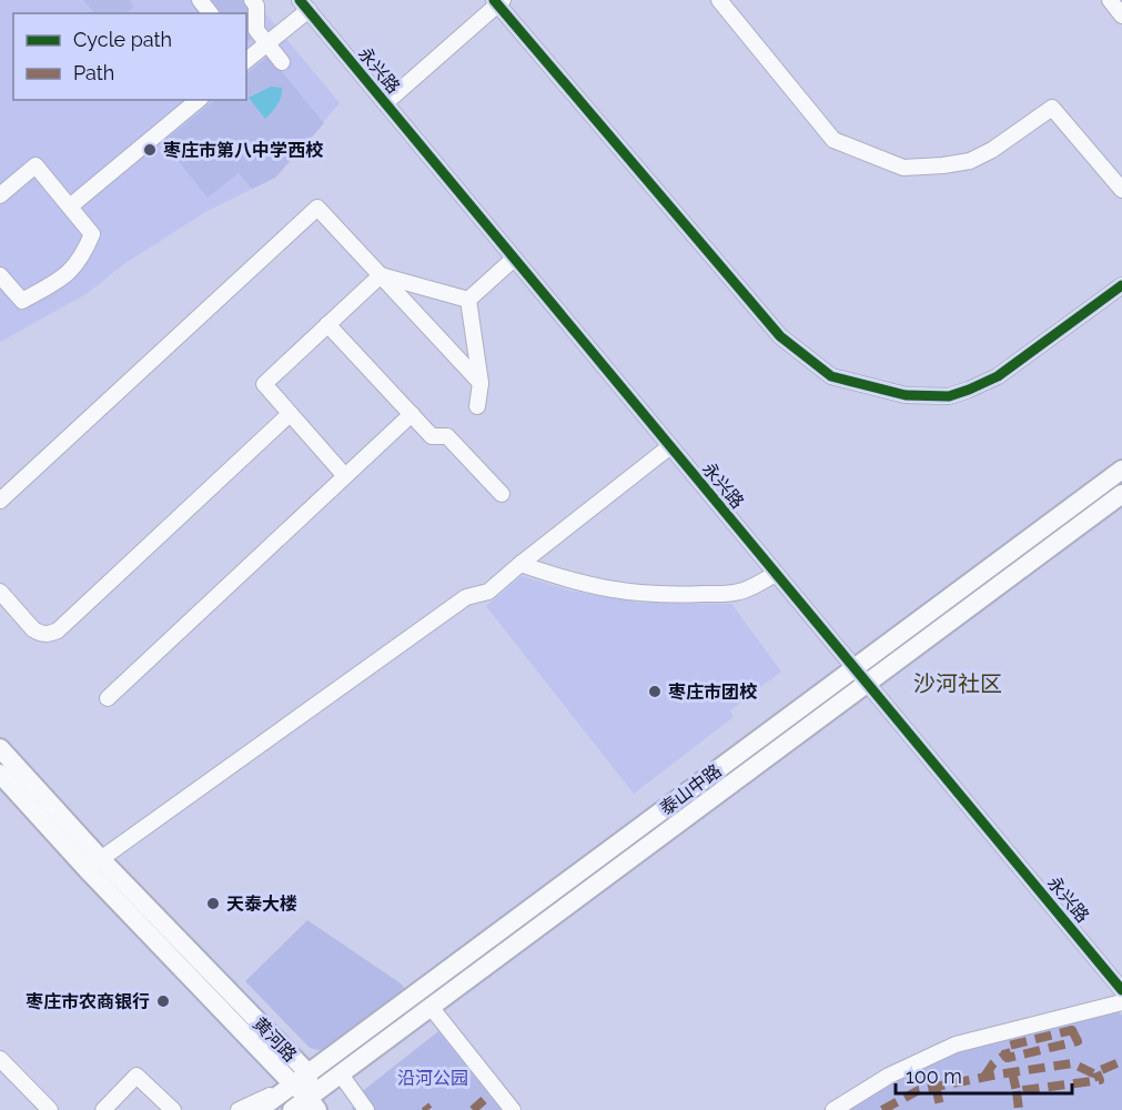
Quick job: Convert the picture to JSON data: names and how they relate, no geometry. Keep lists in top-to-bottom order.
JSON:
{
  "streets": {
    "main road": ["泰山中路", "黄河路"],
    "street": ["永兴路"]
  },
  "crossings": [
    ["永兴路", "泰山中路"],
    ["泰山中路", "黄河路"]
  ],
  "districts": ["沙河社区"],
  "parks": ["沿河公园"],
  "places": [
    "枣庄市第八中学西校",
    "枣庄市团校",
    "天泰大楼",
    "枣庄市农商银行"
  ],
  "legend": ["Cycle path", "Path"],
  "scale_bar": "100 m"
}
